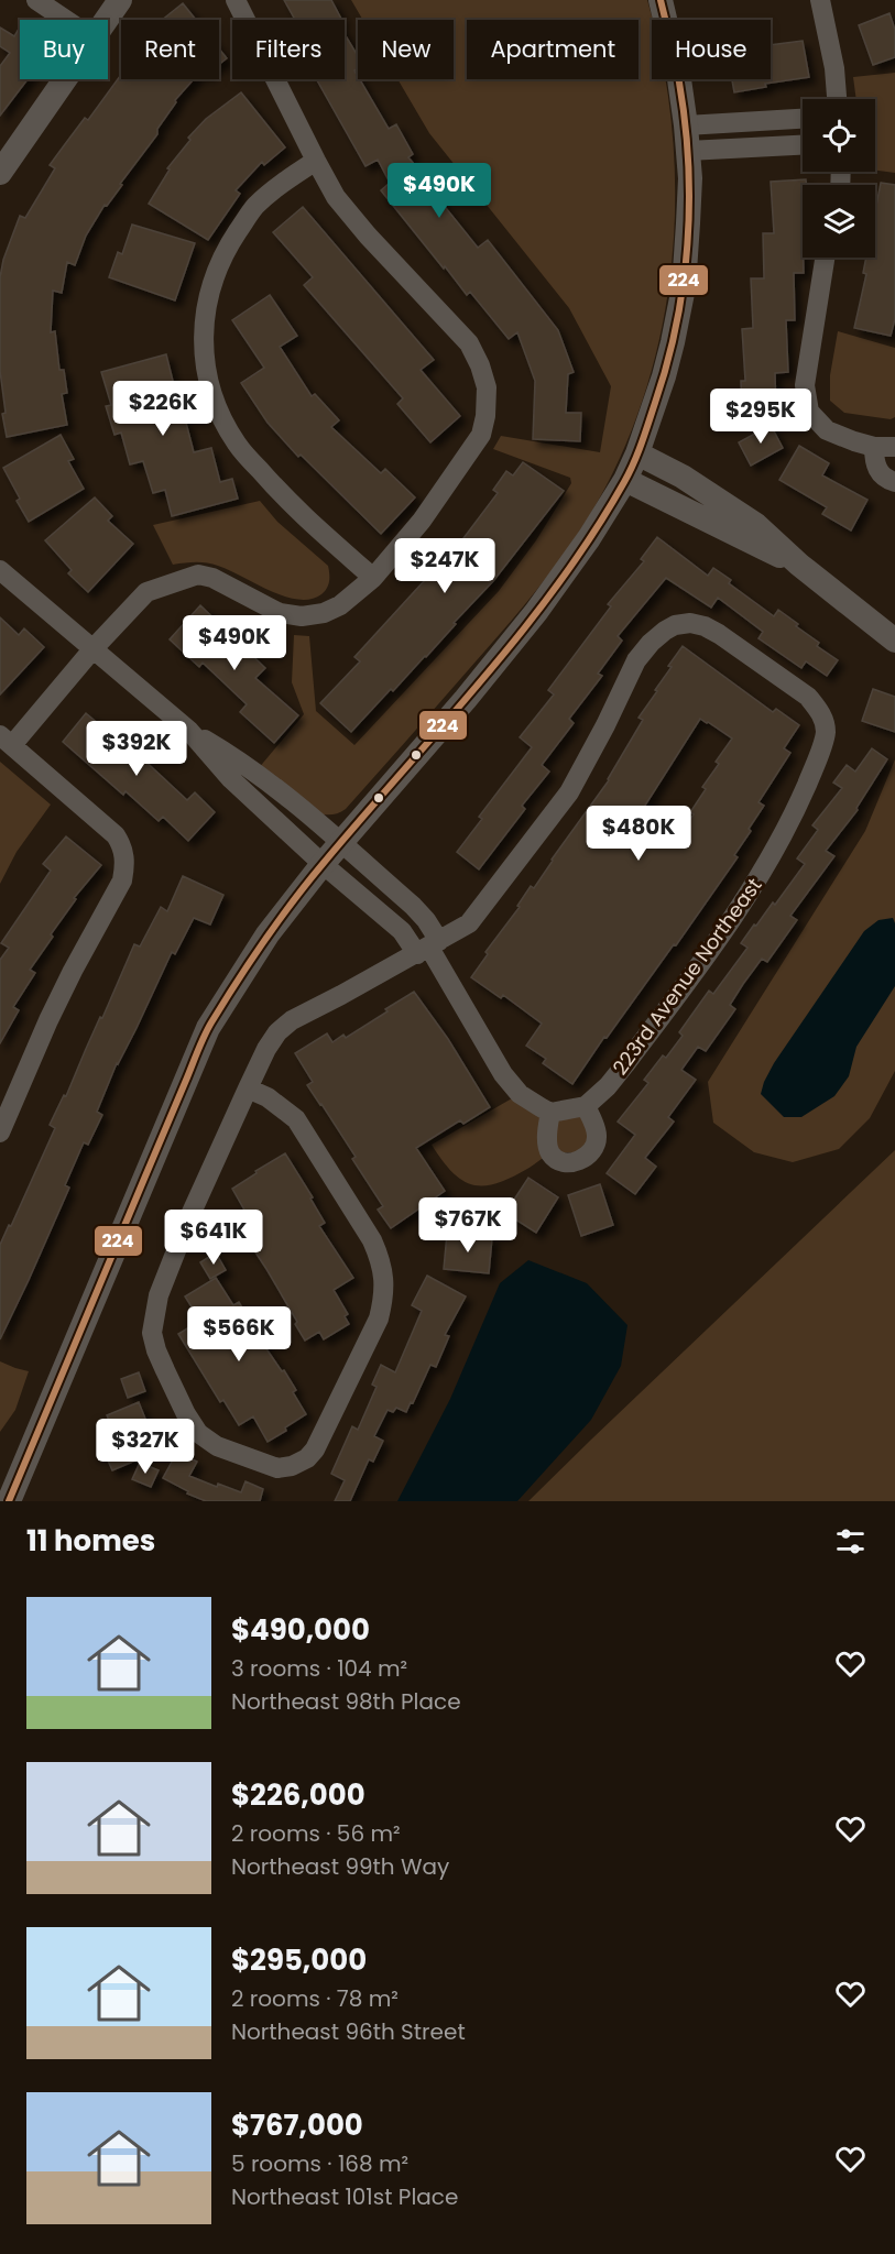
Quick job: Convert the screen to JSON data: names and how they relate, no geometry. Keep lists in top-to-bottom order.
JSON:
{
  "streets": {
    "street": ["223rd Avenue Northeast"]
  },
  "lines": ["transit line 224"],
  "page": {
    "chip": [
      "Buy",
      "Rent",
      "Filters",
      "New",
      "Apartment",
      "House"
    ],
    "price": [
      "$490K",
      "$226K",
      "$295K",
      "$247K",
      "$490K",
      "$392K",
      "$480K",
      "$767K",
      "$641K",
      "$566K",
      "$327K"
    ],
    "heading": "11 homes",
    "list": [
      {
        "name": "$490,000",
        "note": "3 rooms · 104 m² · Northeast 98th Place"
      },
      {
        "name": "$226,000",
        "note": "2 rooms · 56 m² · Northeast 99th Way"
      },
      {
        "name": "$295,000",
        "note": "2 rooms · 78 m² · Northeast 96th Street"
      },
      {
        "name": "$767,000",
        "note": "5 rooms · 168 m² · Northeast 101st Place"
      }
    ]
  }
}
